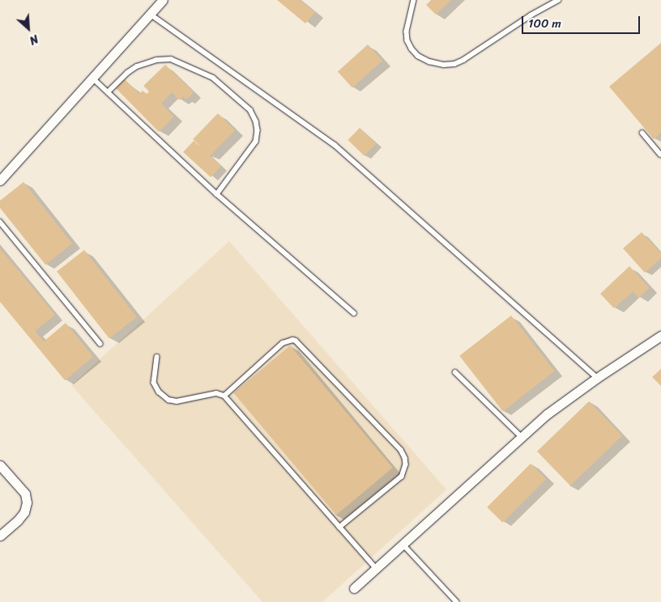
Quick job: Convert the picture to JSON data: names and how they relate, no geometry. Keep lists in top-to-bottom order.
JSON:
{
  "scale_bar": "100 m",
  "north": "bottom right"
}
